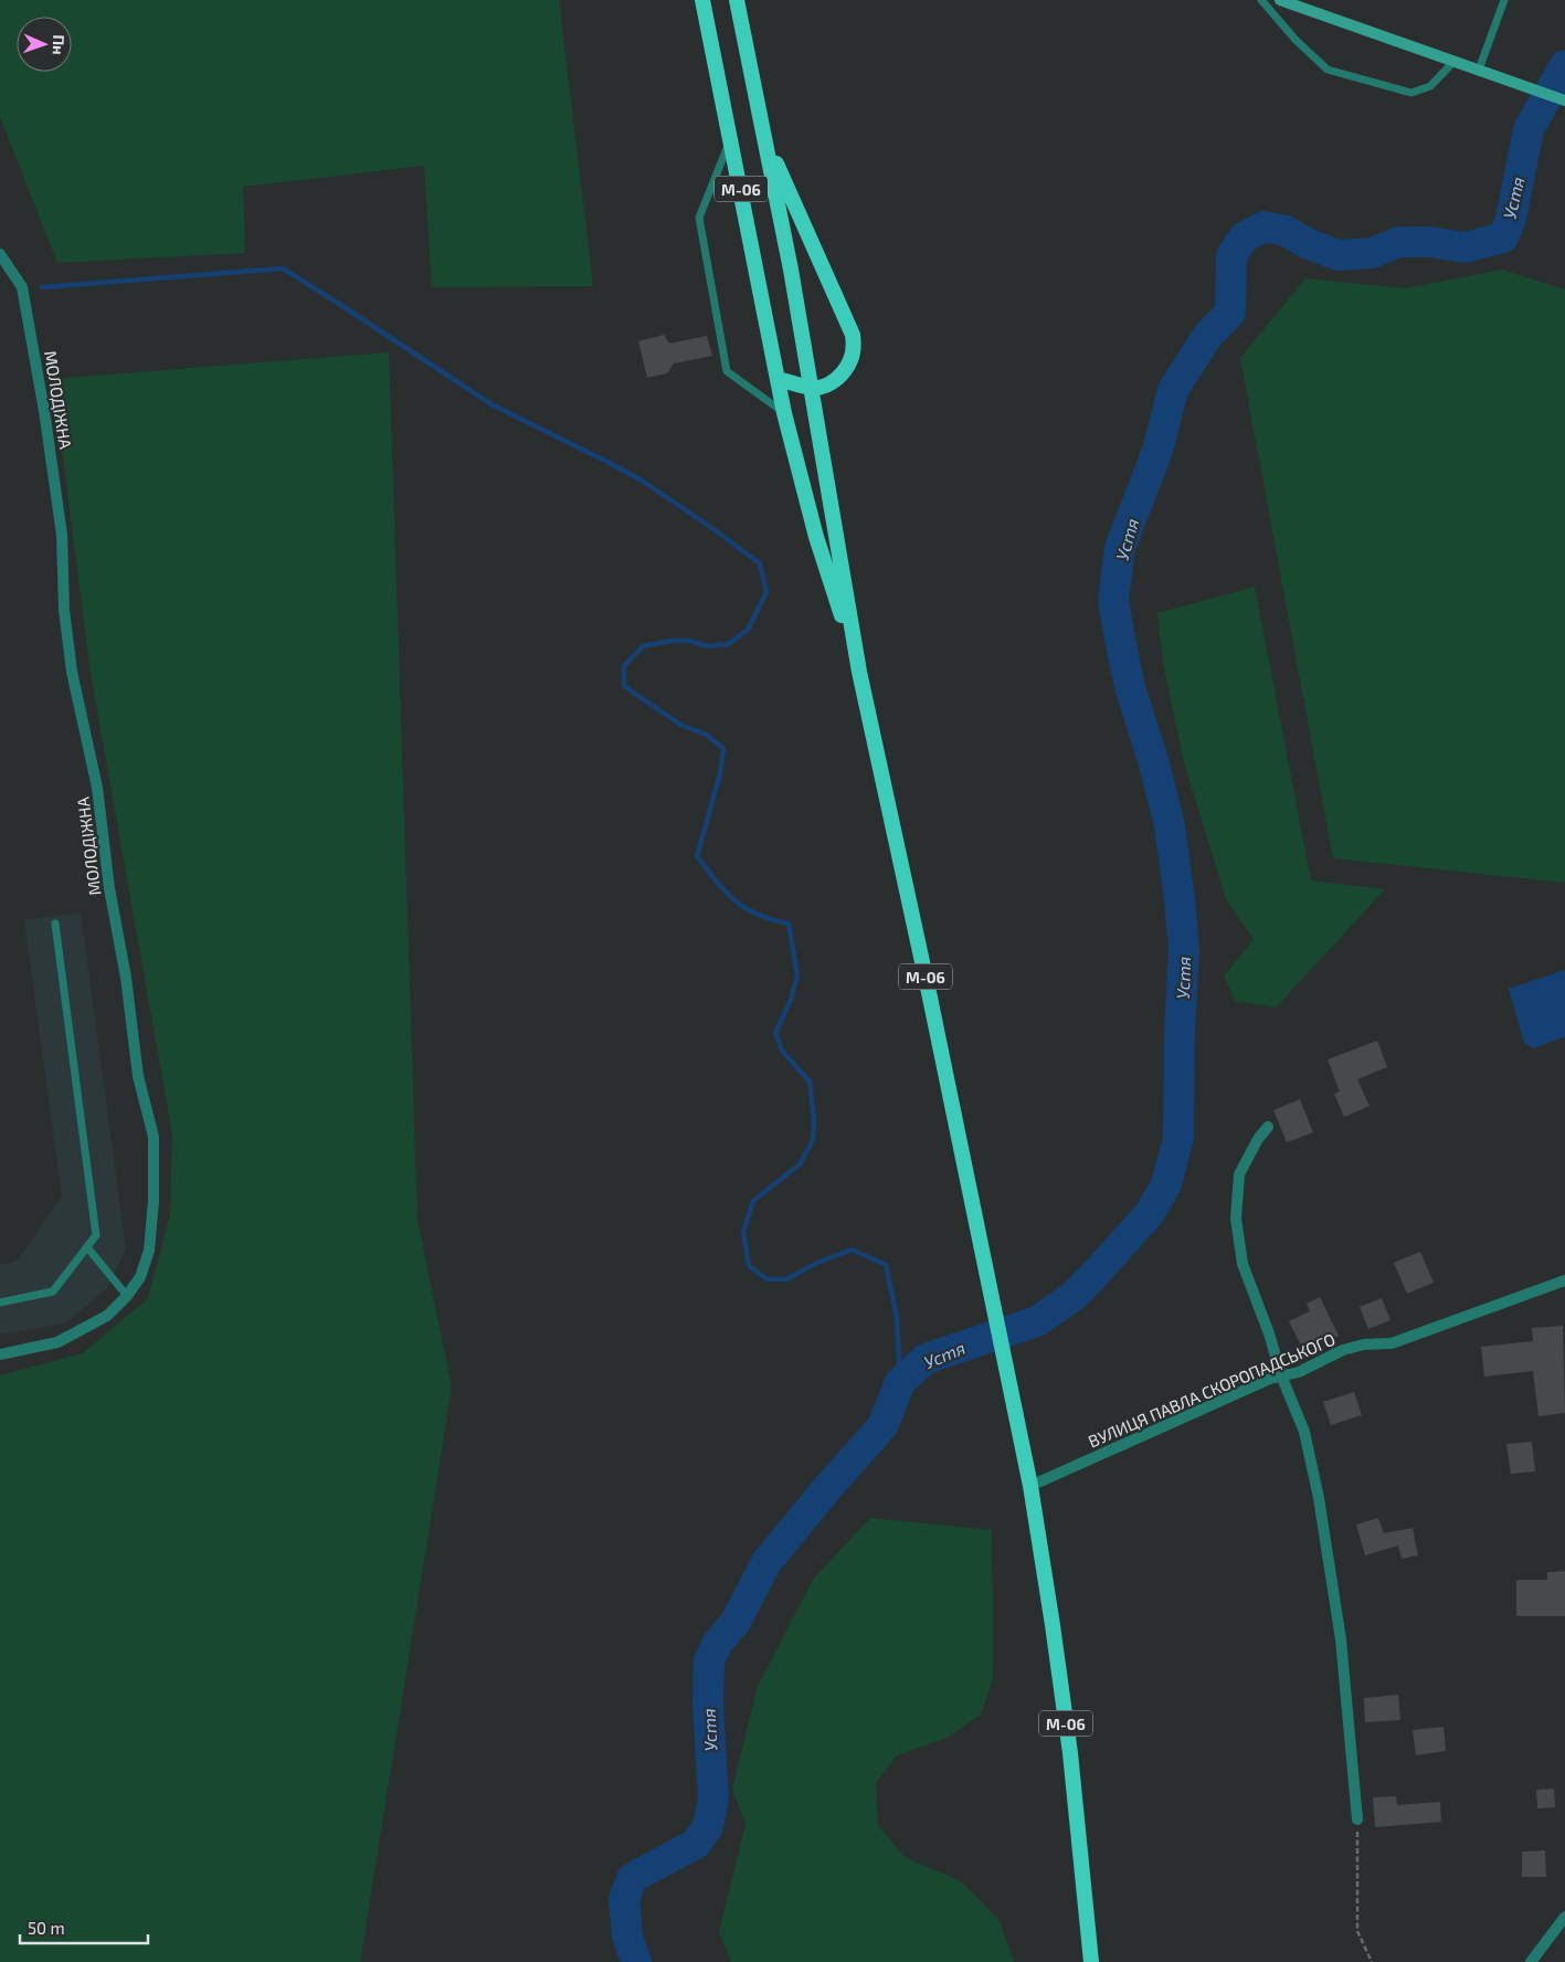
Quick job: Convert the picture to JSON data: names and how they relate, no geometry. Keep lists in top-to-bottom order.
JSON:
{
  "streets": {
    "highway": ["М-06"],
    "street": ["МОЛОДІЖНА", "ВУЛИЦЯ ПАВЛА СКОРОПАДСЬКОГО"]
  },
  "crossings": [
    ["М-06", "ВУЛИЦЯ ПАВЛА СКОРОПАДСЬКОГО"]
  ],
  "water": ["Устя"],
  "scale_bar": "50 m",
  "north": "right"
}
